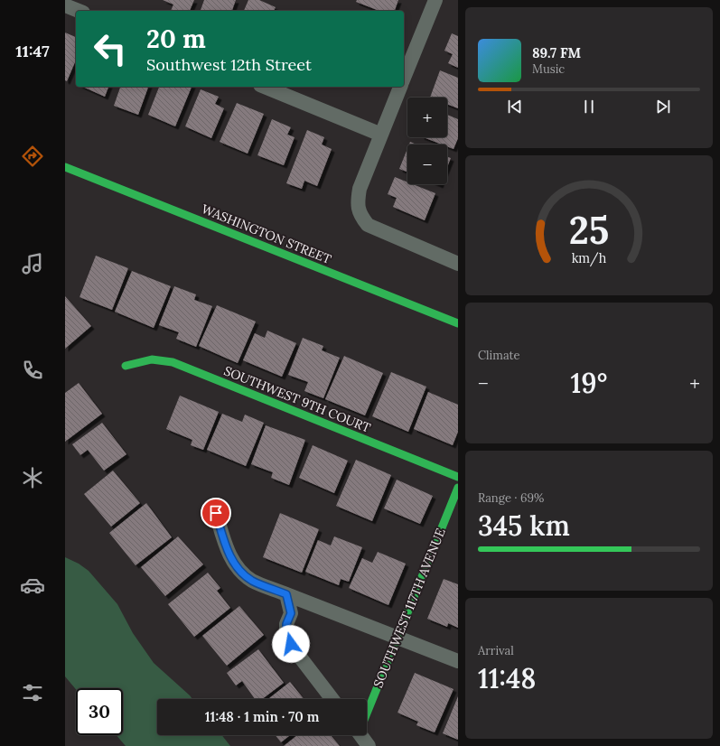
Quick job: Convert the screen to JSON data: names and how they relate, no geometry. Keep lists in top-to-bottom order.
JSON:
{
  "streets": {
    "street": ["WASHINGTON STREET", "SOUTHWEST 9TH COURT", "SOUTHWEST 117TH AVENUE"]
  },
  "page": {
    "tabs": "11:47",
    "turn": ["20 m", "Southwest 12th Street"],
    "song": ["89.7 FM", "Music"],
    "map_buttons": ["+", "−"],
    "tile": [
      "Climate",
      ["Range · 69%", "345 km"],
      ["Arrival", "11:48"]
    ],
    "heat": ["−", "19°", "+"],
    "limit": "30",
    "trip": "11:48 · 1 min · 70 m",
    "gauge": ["25", "km/h"]
  }
}
